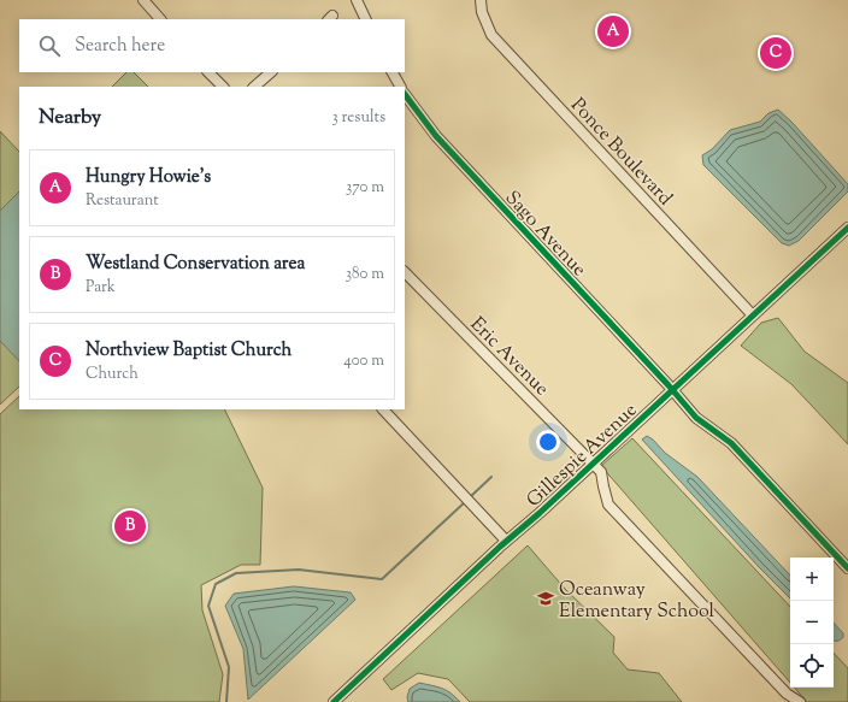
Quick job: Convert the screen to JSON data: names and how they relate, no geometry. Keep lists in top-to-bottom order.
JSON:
{
  "streets": {
    "street": [
      "Ponce Boulevard",
      "Sago Avenue",
      "Eric Avenue",
      "Gillespie Avenue"
    ]
  },
  "crossings": [
    ["Ponce Boulevard", "Gillespie Avenue"],
    ["Sago Avenue", "Gillespie Avenue"],
    ["Eric Avenue", "Gillespie Avenue"]
  ],
  "places": {
    "school or university": ["Oceanway Elementary School"]
  },
  "page": {
    "pins": ["A", "C", "B"],
    "search": "Search here",
    "heading": ["Nearby", "3 results"],
    "list": [
      {
        "mark": "A",
        "name": "Hungry Howie's",
        "note": "Restaurant",
        "value": "370 m"
      },
      {
        "mark": "B",
        "name": "Westland Conservation area",
        "note": "Park",
        "value": "380 m"
      },
      {
        "mark": "C",
        "name": "Northview Baptist Church",
        "note": "Church",
        "value": "400 m"
      }
    ],
    "map_buttons": ["+", "−"]
  }
}
